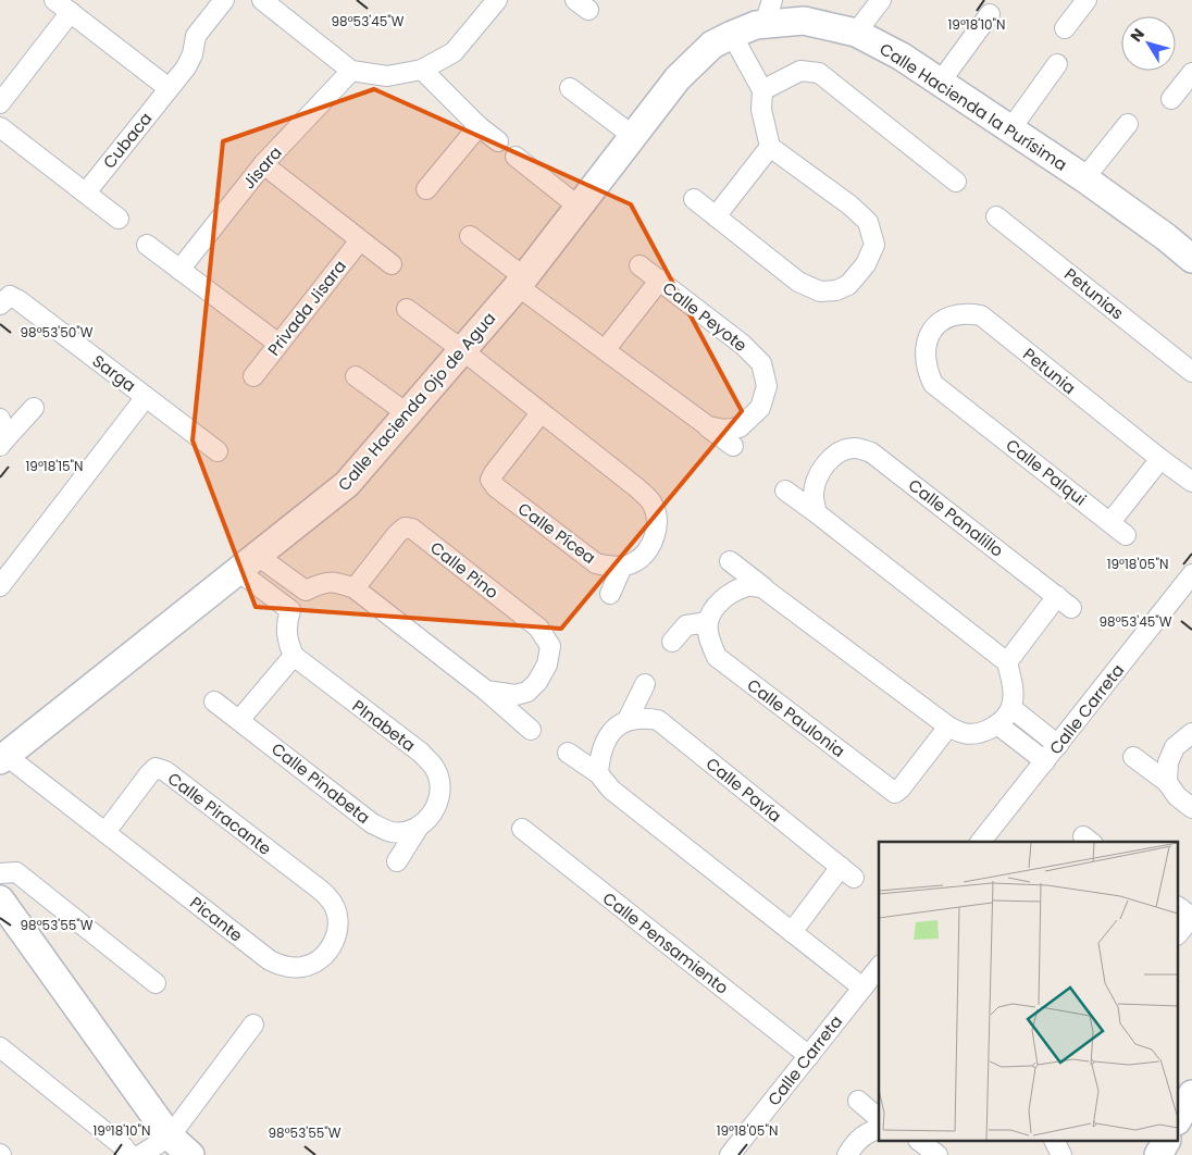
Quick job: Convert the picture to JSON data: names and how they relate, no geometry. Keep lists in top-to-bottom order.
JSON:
{
  "streets": {
    "street": [
      "Calle Hacienda la Purísima",
      "Cubaca",
      "Jisara",
      "Petunias",
      "Privada Jisara",
      "Calle Peyote",
      "Petunia",
      "Sarga",
      "Calle Hacienda Ojo de Agua",
      "Calle Palqui",
      "Calle Panalillo",
      "Calle Pícea",
      "Calle Pino",
      "Calle Carreta",
      "Calle Paulonia",
      "PInabeta",
      "Calle Pinabeta",
      "Calle Pavía",
      "Calle Piracante",
      "Picante",
      "Calle Pensamiento"
    ]
  },
  "crossings": [
    ["Calle Hacienda la Purísima", "Calle Hacienda Ojo de Agua"],
    ["Petunia", "Calle Palqui"],
    ["Calle Carreta", "Calle Pensamiento"],
    ["PInabeta", "Calle Pinabeta"],
    ["Calle Piracante", "Picante"]
  ],
  "north": "top left",
  "coordinates": [
    "98°53'45\"W",
    "19°18'10\"N",
    "98°53'50\"W",
    "19°18'15\"N",
    "19°18'05\"N",
    "98°53'55\"W"
  ]
}
